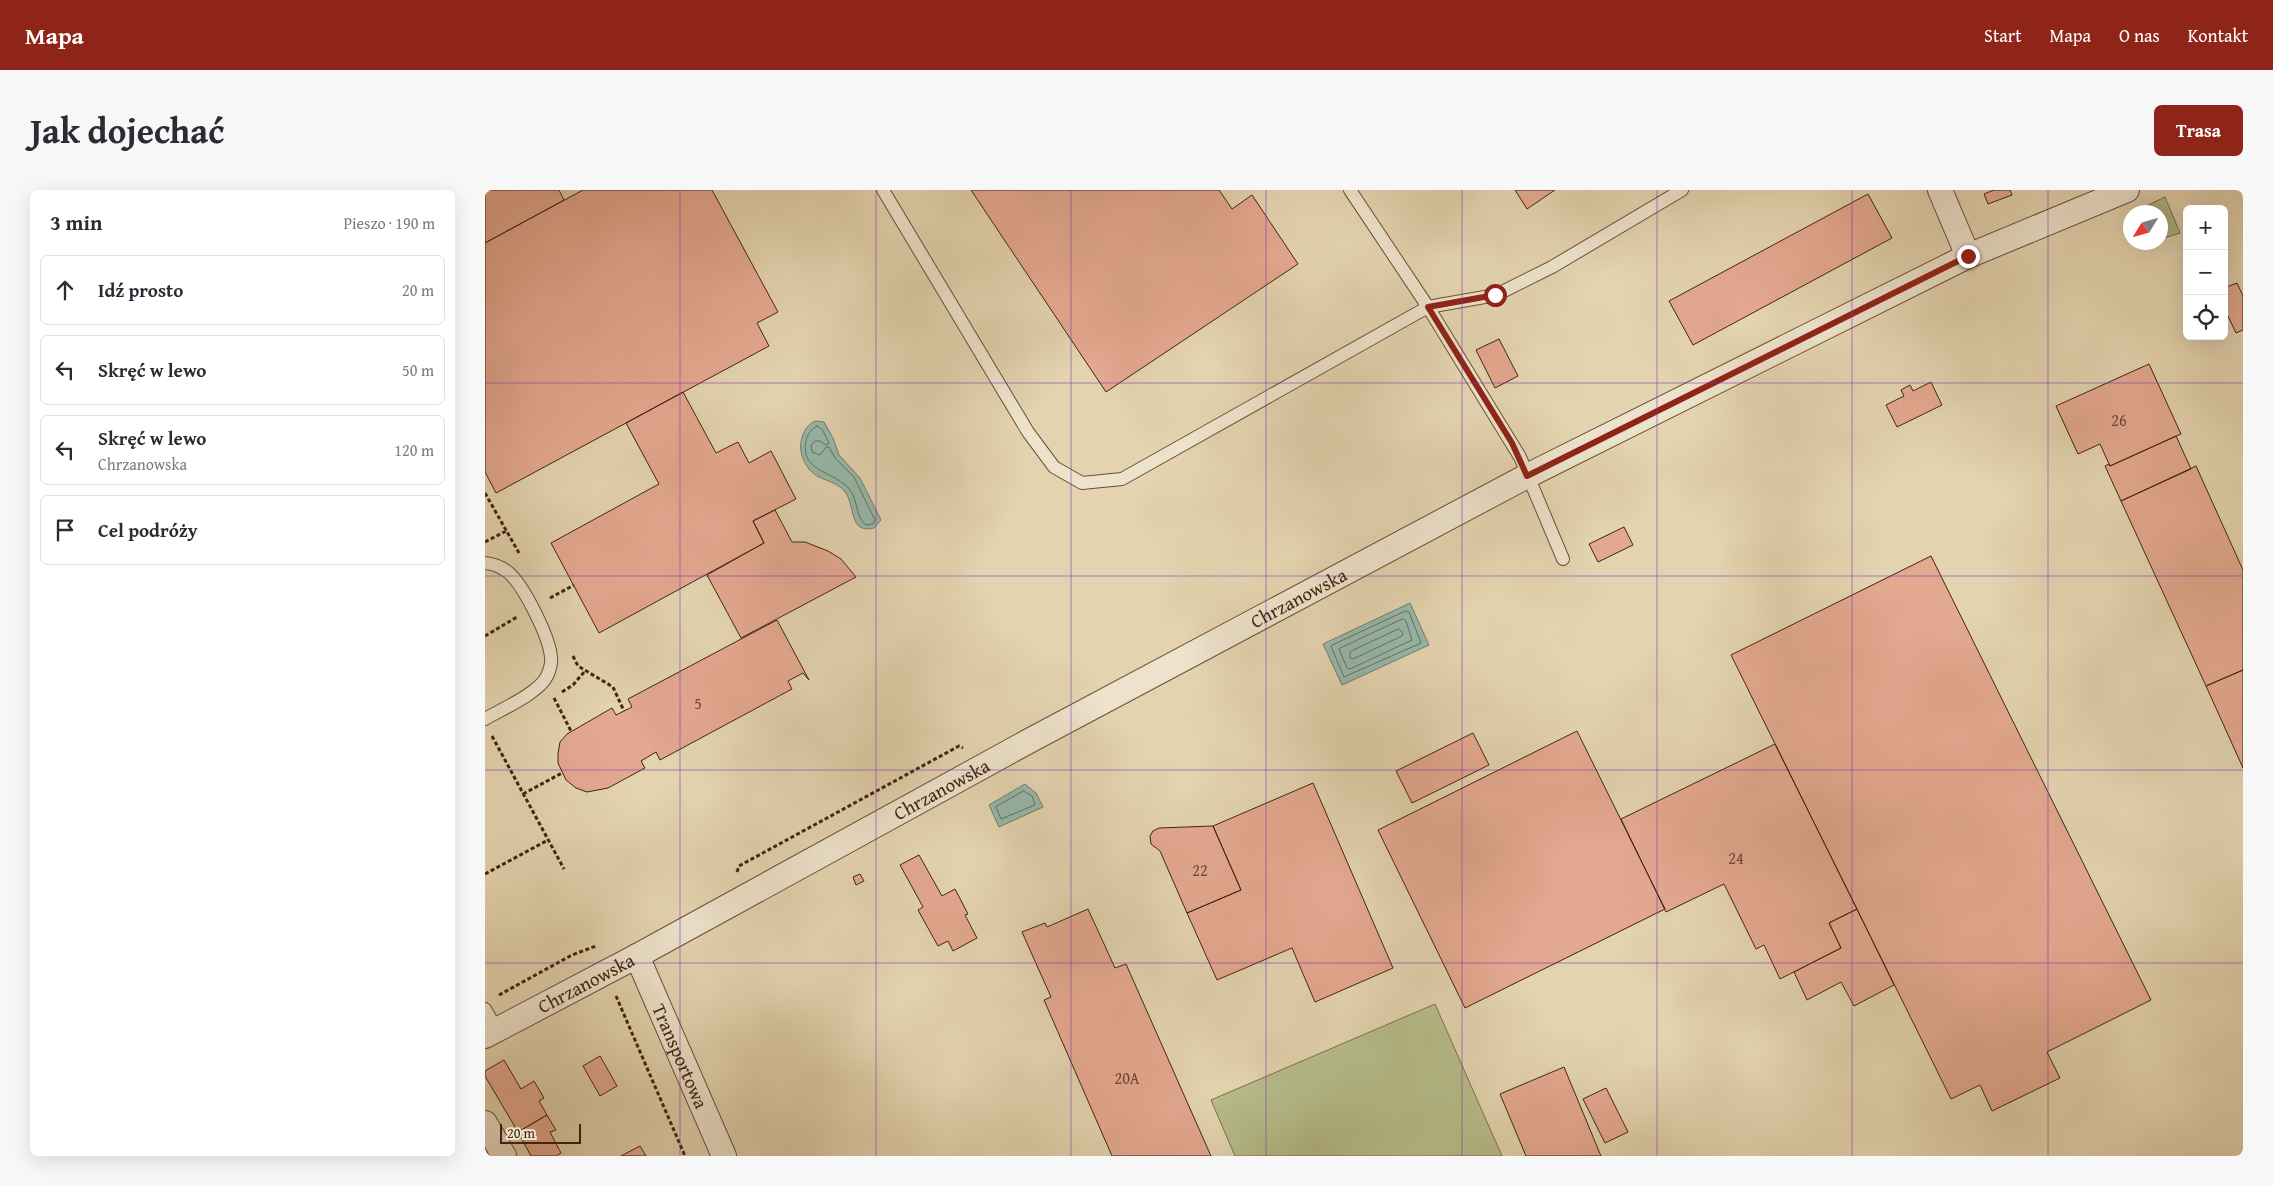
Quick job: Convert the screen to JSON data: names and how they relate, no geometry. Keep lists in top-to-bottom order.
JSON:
{
  "streets": {
    "street": ["Chrzanowska", "Transportowa"]
  },
  "crossings": [
    ["Chrzanowska", "Transportowa"]
  ],
  "house_numbers": [
    "26",
    "5",
    "24",
    "22",
    "20A"
  ],
  "scale_bar": "20 m",
  "north": "bottom left",
  "page": {
    "header": "Mapa",
    "nav": [
      "Start",
      "Mapa",
      "O nas",
      "Kontakt"
    ],
    "title": "Jak dojechać",
    "buttons": "Trasa",
    "heading": ["3 min", "Pieszo · 190 m"],
    "map_buttons": ["+", "−"],
    "list": [
      ["Idź prosto", "20 m"],
      ["Skręć w lewo", "50 m"],
      ["Skręć w lewo", "Chrzanowska", "120 m"],
      "Cel podróży"
    ],
    "scale": "20 m"
  }
}
